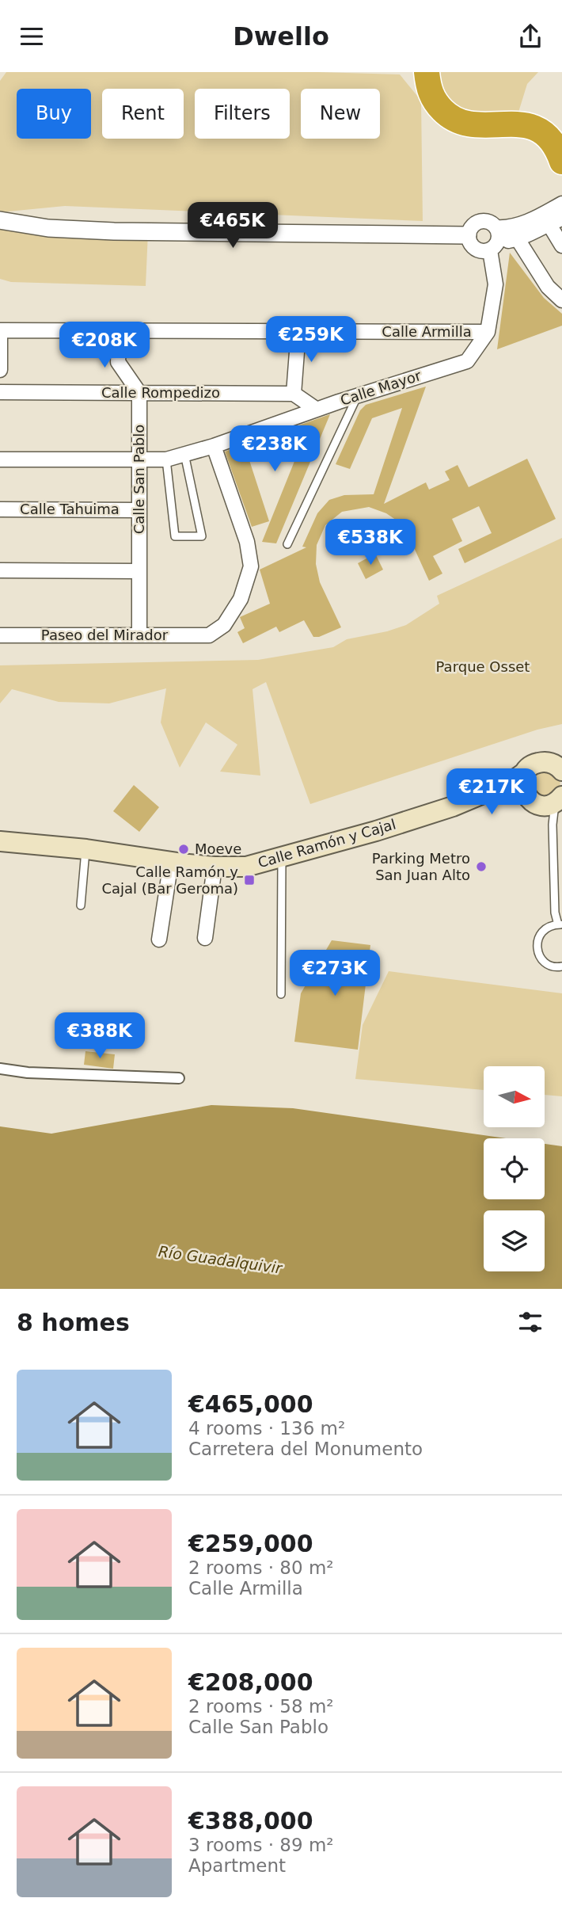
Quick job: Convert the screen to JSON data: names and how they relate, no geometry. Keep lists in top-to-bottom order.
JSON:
{
  "streets": {
    "main road": ["Calle Ramón y Cajal"],
    "street": [
      "Calle Armilla",
      "Calle Mayor",
      "Calle Rompedizo",
      "Calle San Pablo",
      "Calle Tahuima",
      "Paseo del Mirador"
    ]
  },
  "crossings": [
    ["Calle Armilla", "Calle Mayor"],
    ["Calle Mayor", "Calle San Pablo"],
    ["Calle Mayor", "Paseo del Mirador"],
    ["Calle Rompedizo", "Calle San Pablo"],
    ["Calle San Pablo", "Calle Tahuima"],
    ["Calle San Pablo", "Paseo del Mirador"]
  ],
  "water": ["Río Guadalquivir"],
  "parks": ["Parque Osset"],
  "places": {
    "other": ["Moeve", "Parking Metro San Juan Alto"],
    "transit": ["Calle Ramón y Cajal (Bar Geroma)"]
  },
  "north": "right",
  "page": {
    "header": "Dwello",
    "chip": [
      "Buy",
      "Rent",
      "Filters",
      "New"
    ],
    "price": [
      "€465K",
      "€259K",
      "€208K",
      "€238K",
      "€538K",
      "€217K",
      "€273K",
      "€388K"
    ],
    "heading": "8 homes",
    "list": [
      {
        "name": "€465,000",
        "note": "4 rooms · 136 m² · Carretera del Monumento"
      },
      {
        "name": "€259,000",
        "note": "2 rooms · 80 m² · Calle Armilla"
      },
      {
        "name": "€208,000",
        "note": "2 rooms · 58 m² · Calle San Pablo"
      },
      {
        "name": "€388,000",
        "note": "3 rooms · 89 m² · Apartment"
      }
    ]
  }
}
